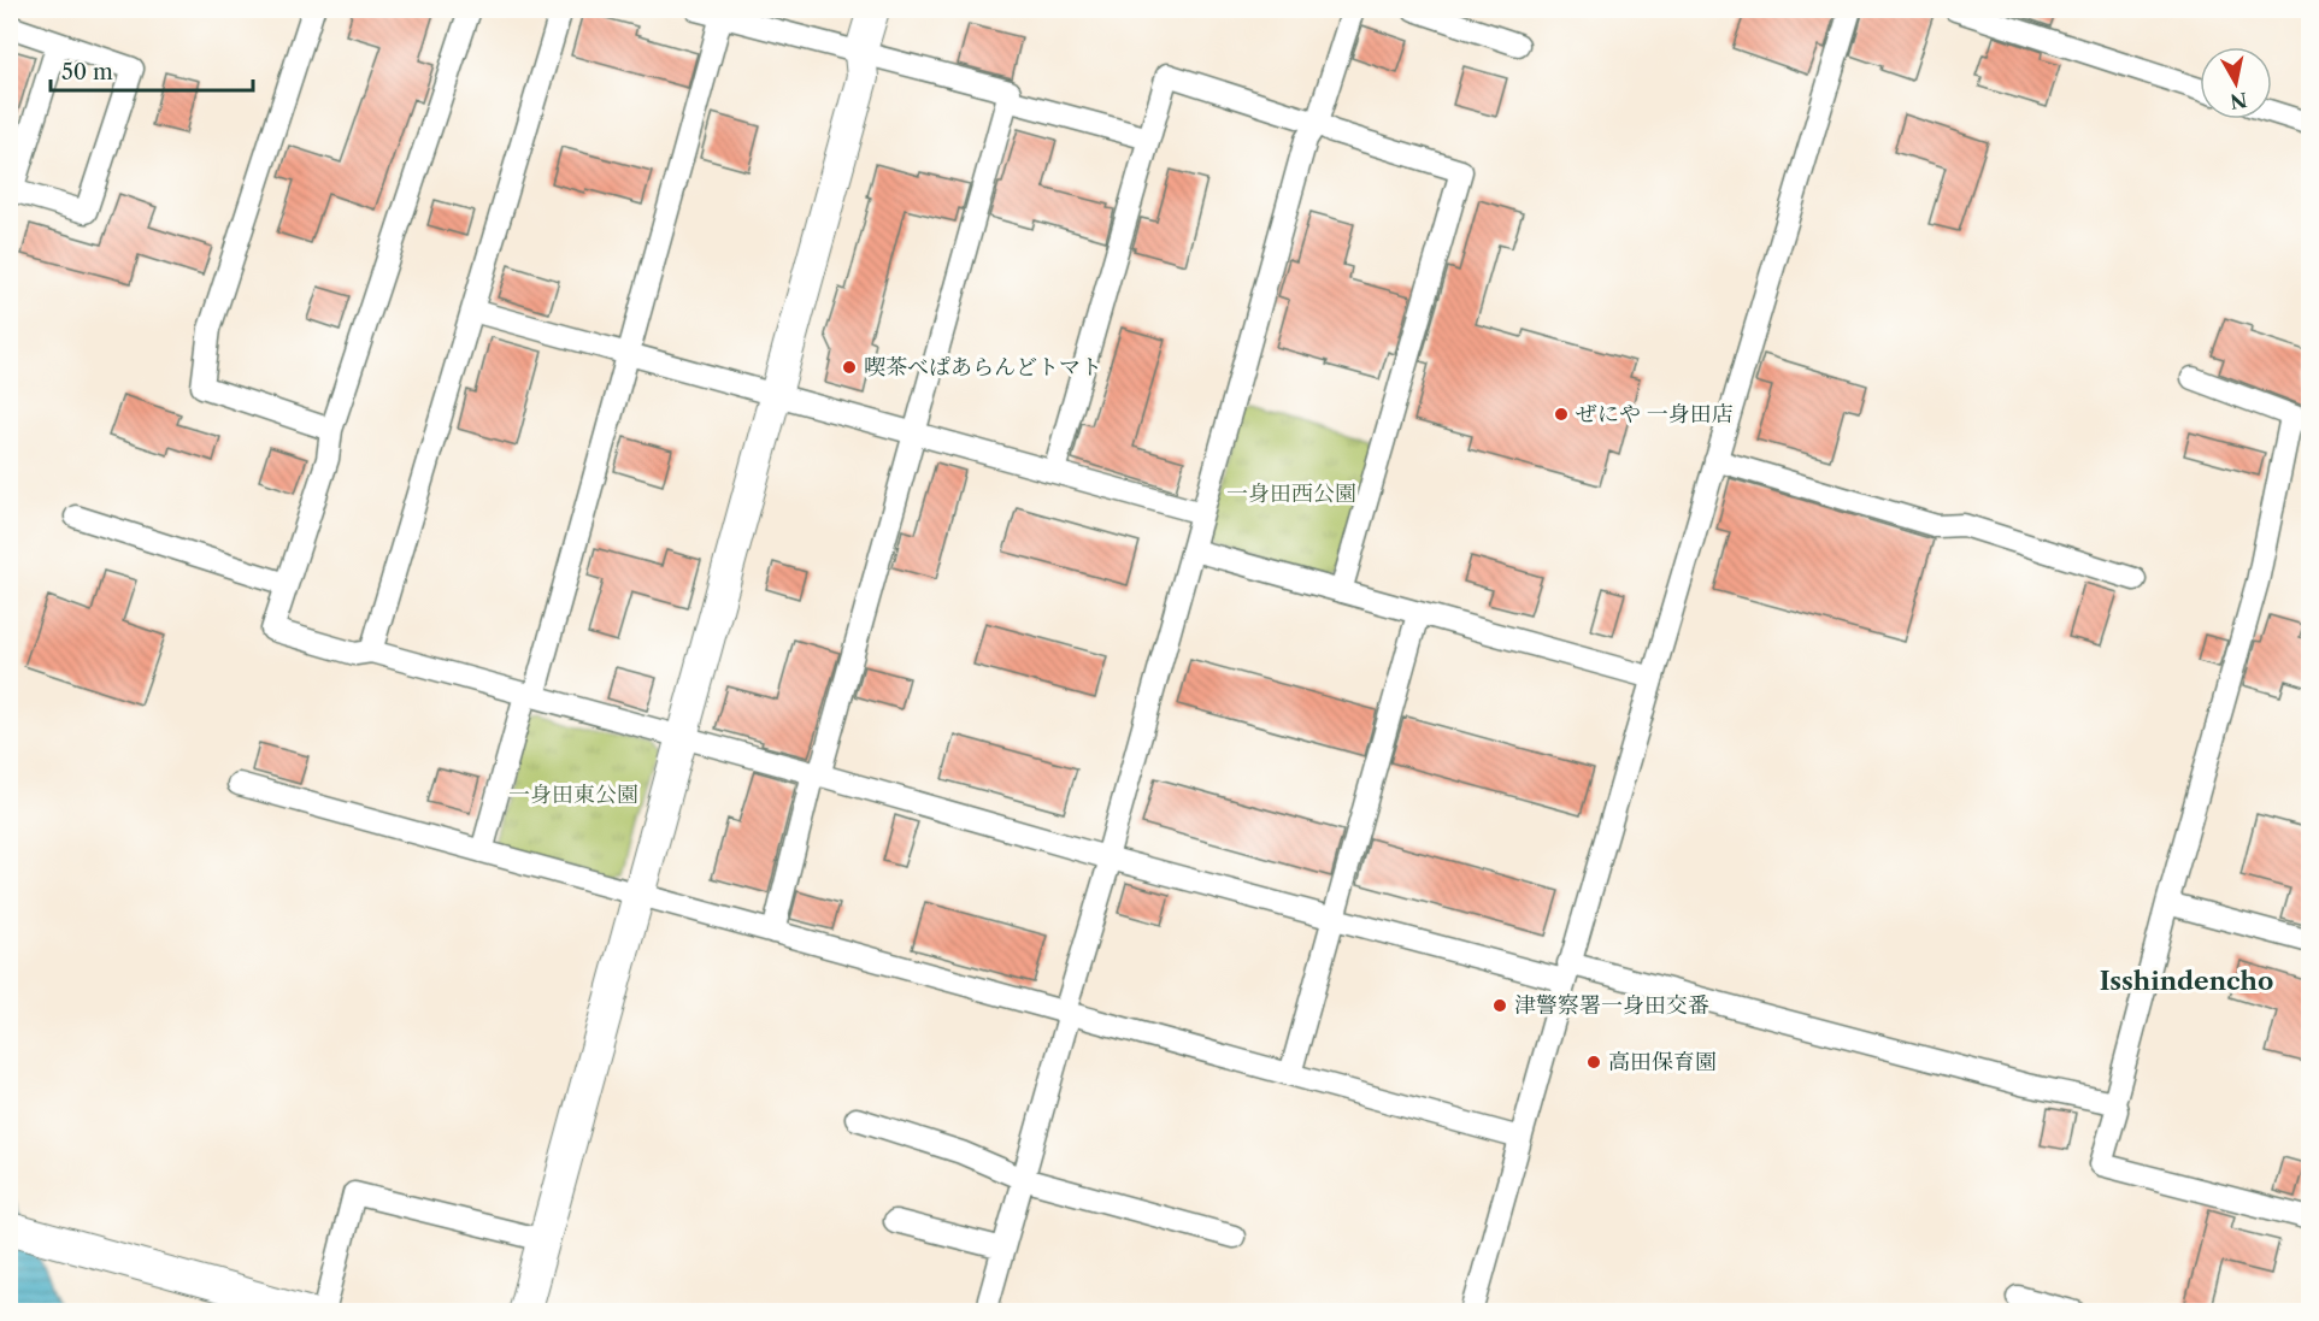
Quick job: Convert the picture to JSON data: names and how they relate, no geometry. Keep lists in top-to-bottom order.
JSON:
{
  "districts": ["Isshindencho"],
  "parks": ["一身田西公園", "一身田東公園"],
  "places": [
    "喫茶べぱあらんどトマト",
    "ぜにや 一身田店",
    "津警察署一身田交番",
    "高田保育園"
  ],
  "scale_bar": "50 m",
  "north": "bottom"
}
